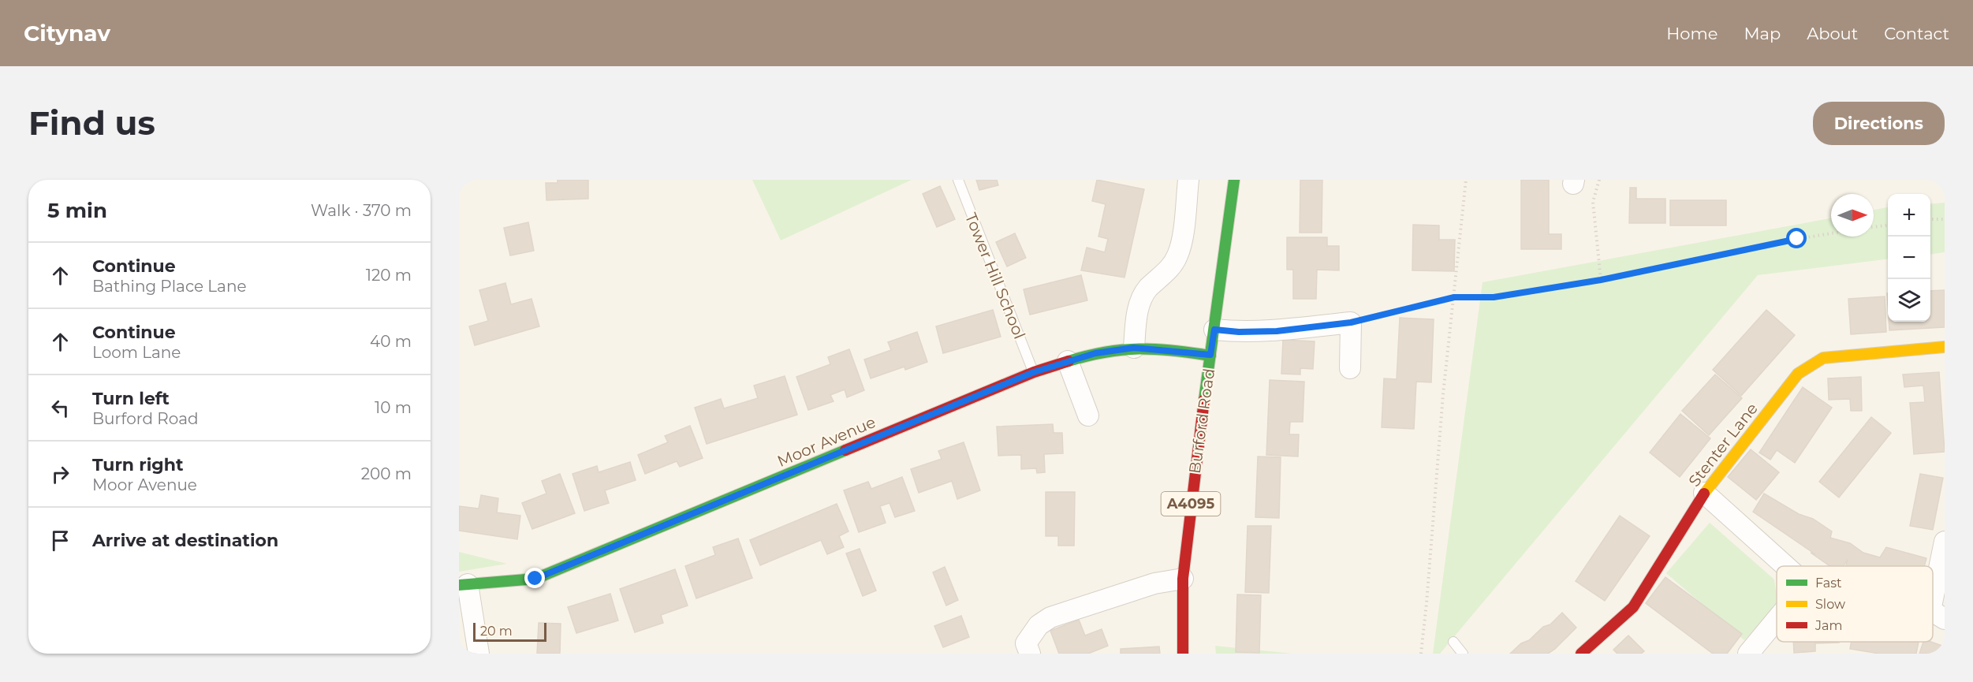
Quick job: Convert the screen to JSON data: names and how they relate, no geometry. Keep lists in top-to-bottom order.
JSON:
{
  "streets": {
    "street": [
      "Burford Road",
      "Moor Avenue",
      "Stenter Lane",
      "A4095"
    ],
    "lane": ["Tower Hill School"]
  },
  "crossings": [
    ["Tower Hill School", "Moor Avenue"],
    ["Burford Road", "Moor Avenue"]
  ],
  "legend": ["Fast", "Slow", "Jam"],
  "scale_bar": "20 m",
  "north": "right",
  "page": {
    "header": "Citynav",
    "nav": [
      "Home",
      "Map",
      "About",
      "Contact"
    ],
    "buttons": "Directions",
    "title": "Find us",
    "heading": ["5 min", "Walk · 370 m"],
    "map_buttons": ["+", "−"],
    "list": [
      ["Continue", "Bathing Place Lane", "120 m"],
      ["Continue", "Loom Lane", "40 m"],
      ["Turn left", "Burford Road", "10 m"],
      ["Turn right", "Moor Avenue", "200 m"],
      "Arrive at destination"
    ],
    "scale": "20 m"
  }
}
